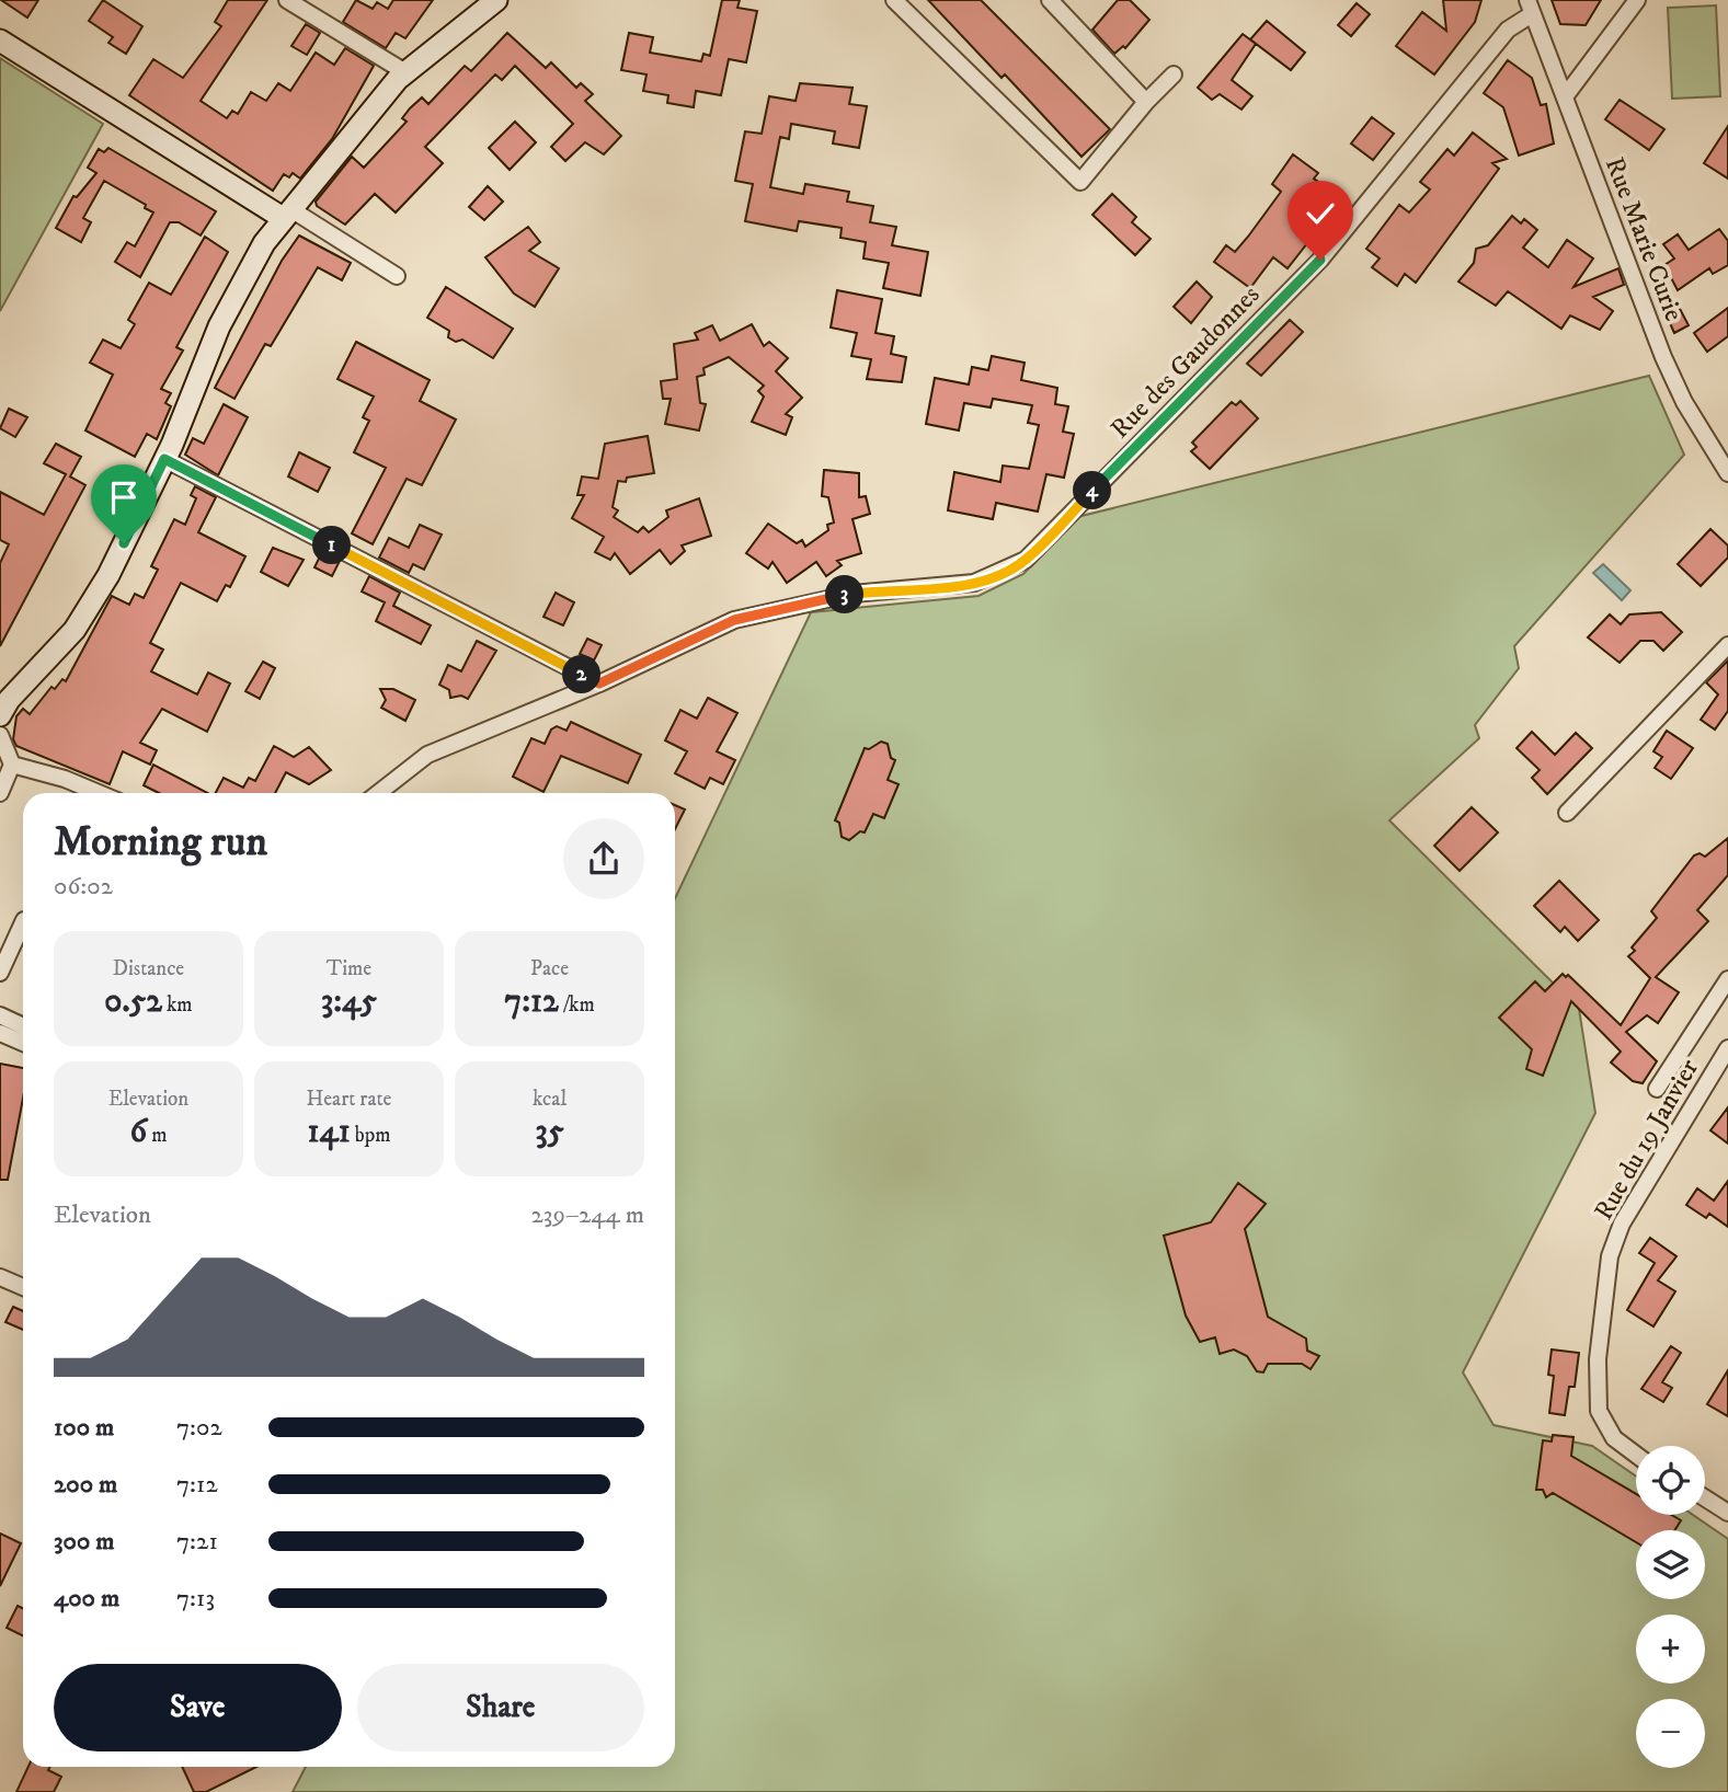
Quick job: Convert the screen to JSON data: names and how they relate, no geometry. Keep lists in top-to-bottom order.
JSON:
{
  "streets": {
    "street": ["Rue Marie Curie", "Rue des Gaudonnes", "Rue du 19 Janvier"]
  },
  "crossings": [
    ["Rue Marie Curie", "Rue des Gaudonnes"]
  ],
  "page": {
    "pins": [
      "4",
      "1",
      "3",
      "2"
    ],
    "heading": ["Morning run", "06:02"],
    "stats": [
      ["Distance", "0.52 km"],
      ["Time", "3:45"],
      ["Pace", "7:12 /km"],
      ["Elevation", "6 m"],
      ["Heart rate", "141 bpm"],
      ["kcal", "35"]
    ],
    "chart": ["Elevation", "239–244 m"],
    "list": [
      {
        "name": "100 m",
        "note": "7:02"
      },
      {
        "name": "200 m",
        "note": "7:12"
      },
      {
        "name": "300 m",
        "note": "7:21"
      },
      {
        "name": "400 m",
        "note": "7:13"
      }
    ],
    "map_buttons": ["+", "−"],
    "buttons": ["Save", "Share"]
  }
}
